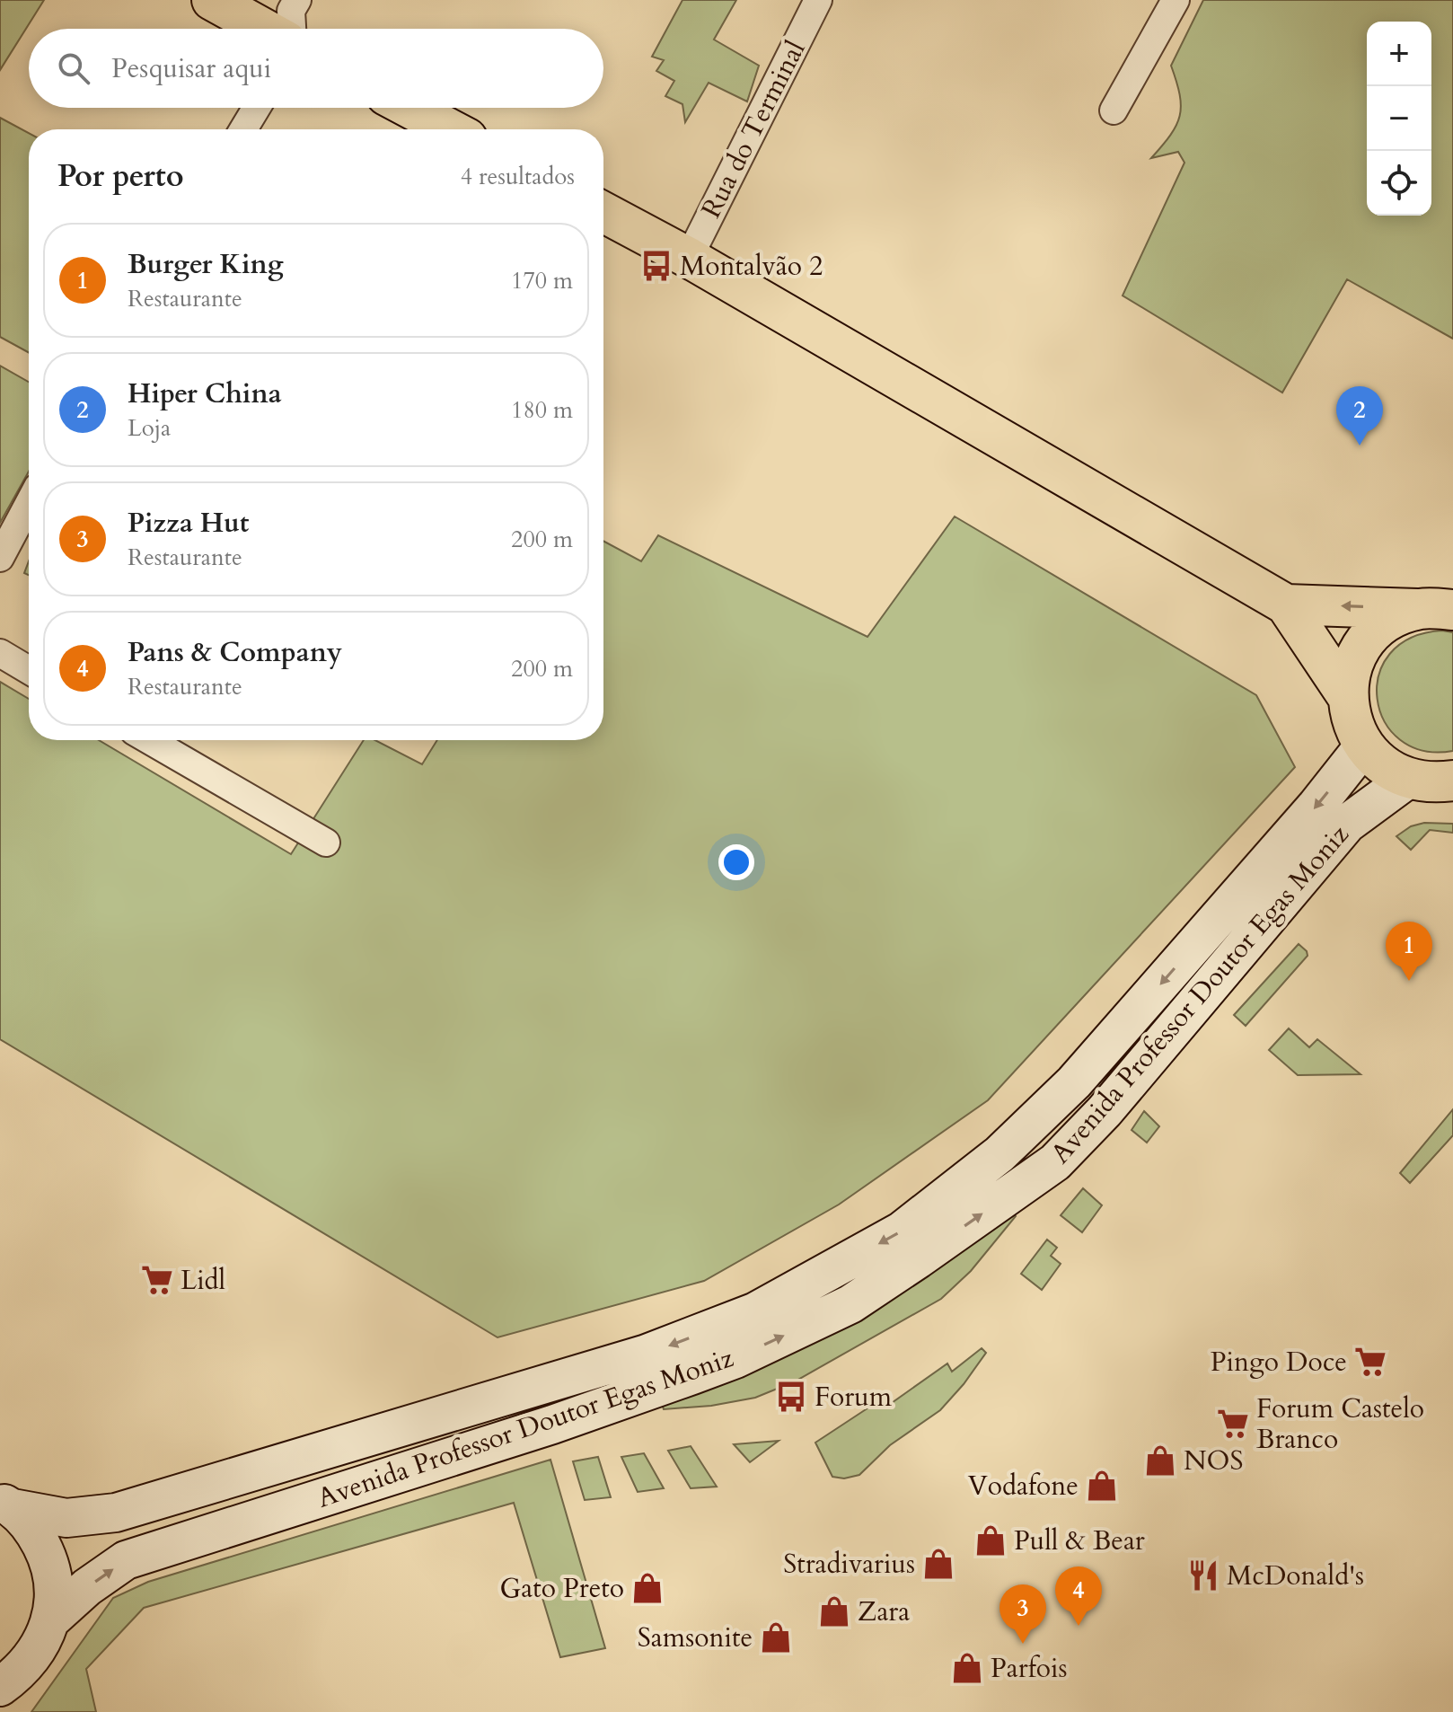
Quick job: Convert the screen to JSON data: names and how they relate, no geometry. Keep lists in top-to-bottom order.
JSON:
{
  "streets": {
    "main road": ["Avenida Professor Doutor Egas Moniz"],
    "street": ["Rua do Terminal"]
  },
  "places": {
    "bus stop": ["Montalvão 2", "Forum"],
    "supermarket": ["Lidl", "Pingo Doce", "Forum Castelo Branco"],
    "shop": [
      "NOS",
      "Vodafone",
      "Pull & Bear",
      "Stradivarius",
      "Gato Preto",
      "Zara",
      "Samsonite",
      "Parfois"
    ],
    "restaurant": ["McDonald's"]
  },
  "page": {
    "map_buttons": ["+", "−"],
    "search": "Pesquisar aqui",
    "heading": ["Por perto", "4 resultados"],
    "list": [
      {
        "mark": "1",
        "name": "Burger King",
        "note": "Restaurante",
        "value": "170 m"
      },
      {
        "mark": "2",
        "name": "Hiper China",
        "note": "Loja",
        "value": "180 m"
      },
      {
        "mark": "3",
        "name": "Pizza Hut",
        "note": "Restaurante",
        "value": "200 m"
      },
      {
        "mark": "4",
        "name": "Pans & Company",
        "note": "Restaurante",
        "value": "200 m"
      }
    ],
    "pins": [
      "2",
      "1",
      "4",
      "3"
    ]
  }
}
